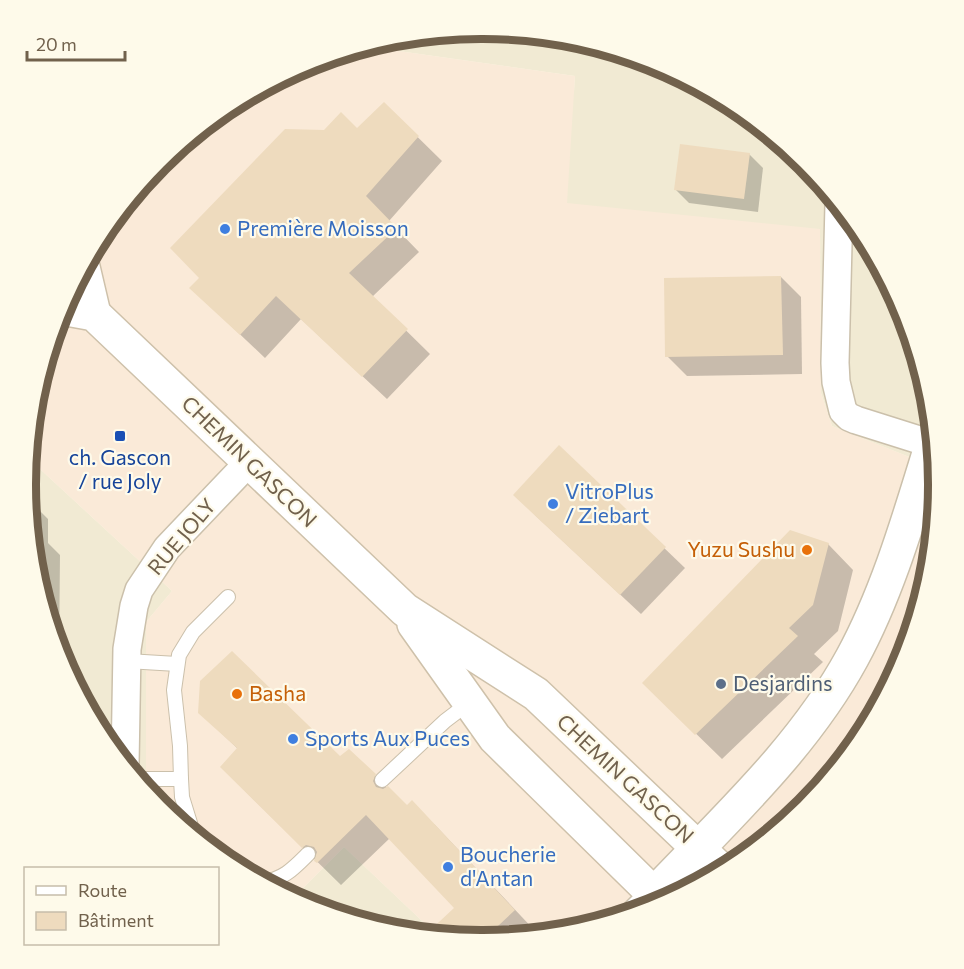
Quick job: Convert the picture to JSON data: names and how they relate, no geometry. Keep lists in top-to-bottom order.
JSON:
{
  "streets": {
    "main road": ["CHEMIN GASCON"],
    "street": ["RUE JOLY"]
  },
  "crossings": [
    ["CHEMIN GASCON", "RUE JOLY"]
  ],
  "places": {
    "other": [
      "Première Moisson",
      "VitroPlus / Ziebart",
      "Yuzu Sushu",
      "Desjardins",
      "Basha",
      "Sports Aux Puces",
      "Boucherie d'Antan"
    ],
    "transit": ["ch. Gascon / rue Joly"]
  },
  "legend": ["Route", "Bâtiment"],
  "scale_bar": "20 m"
}
